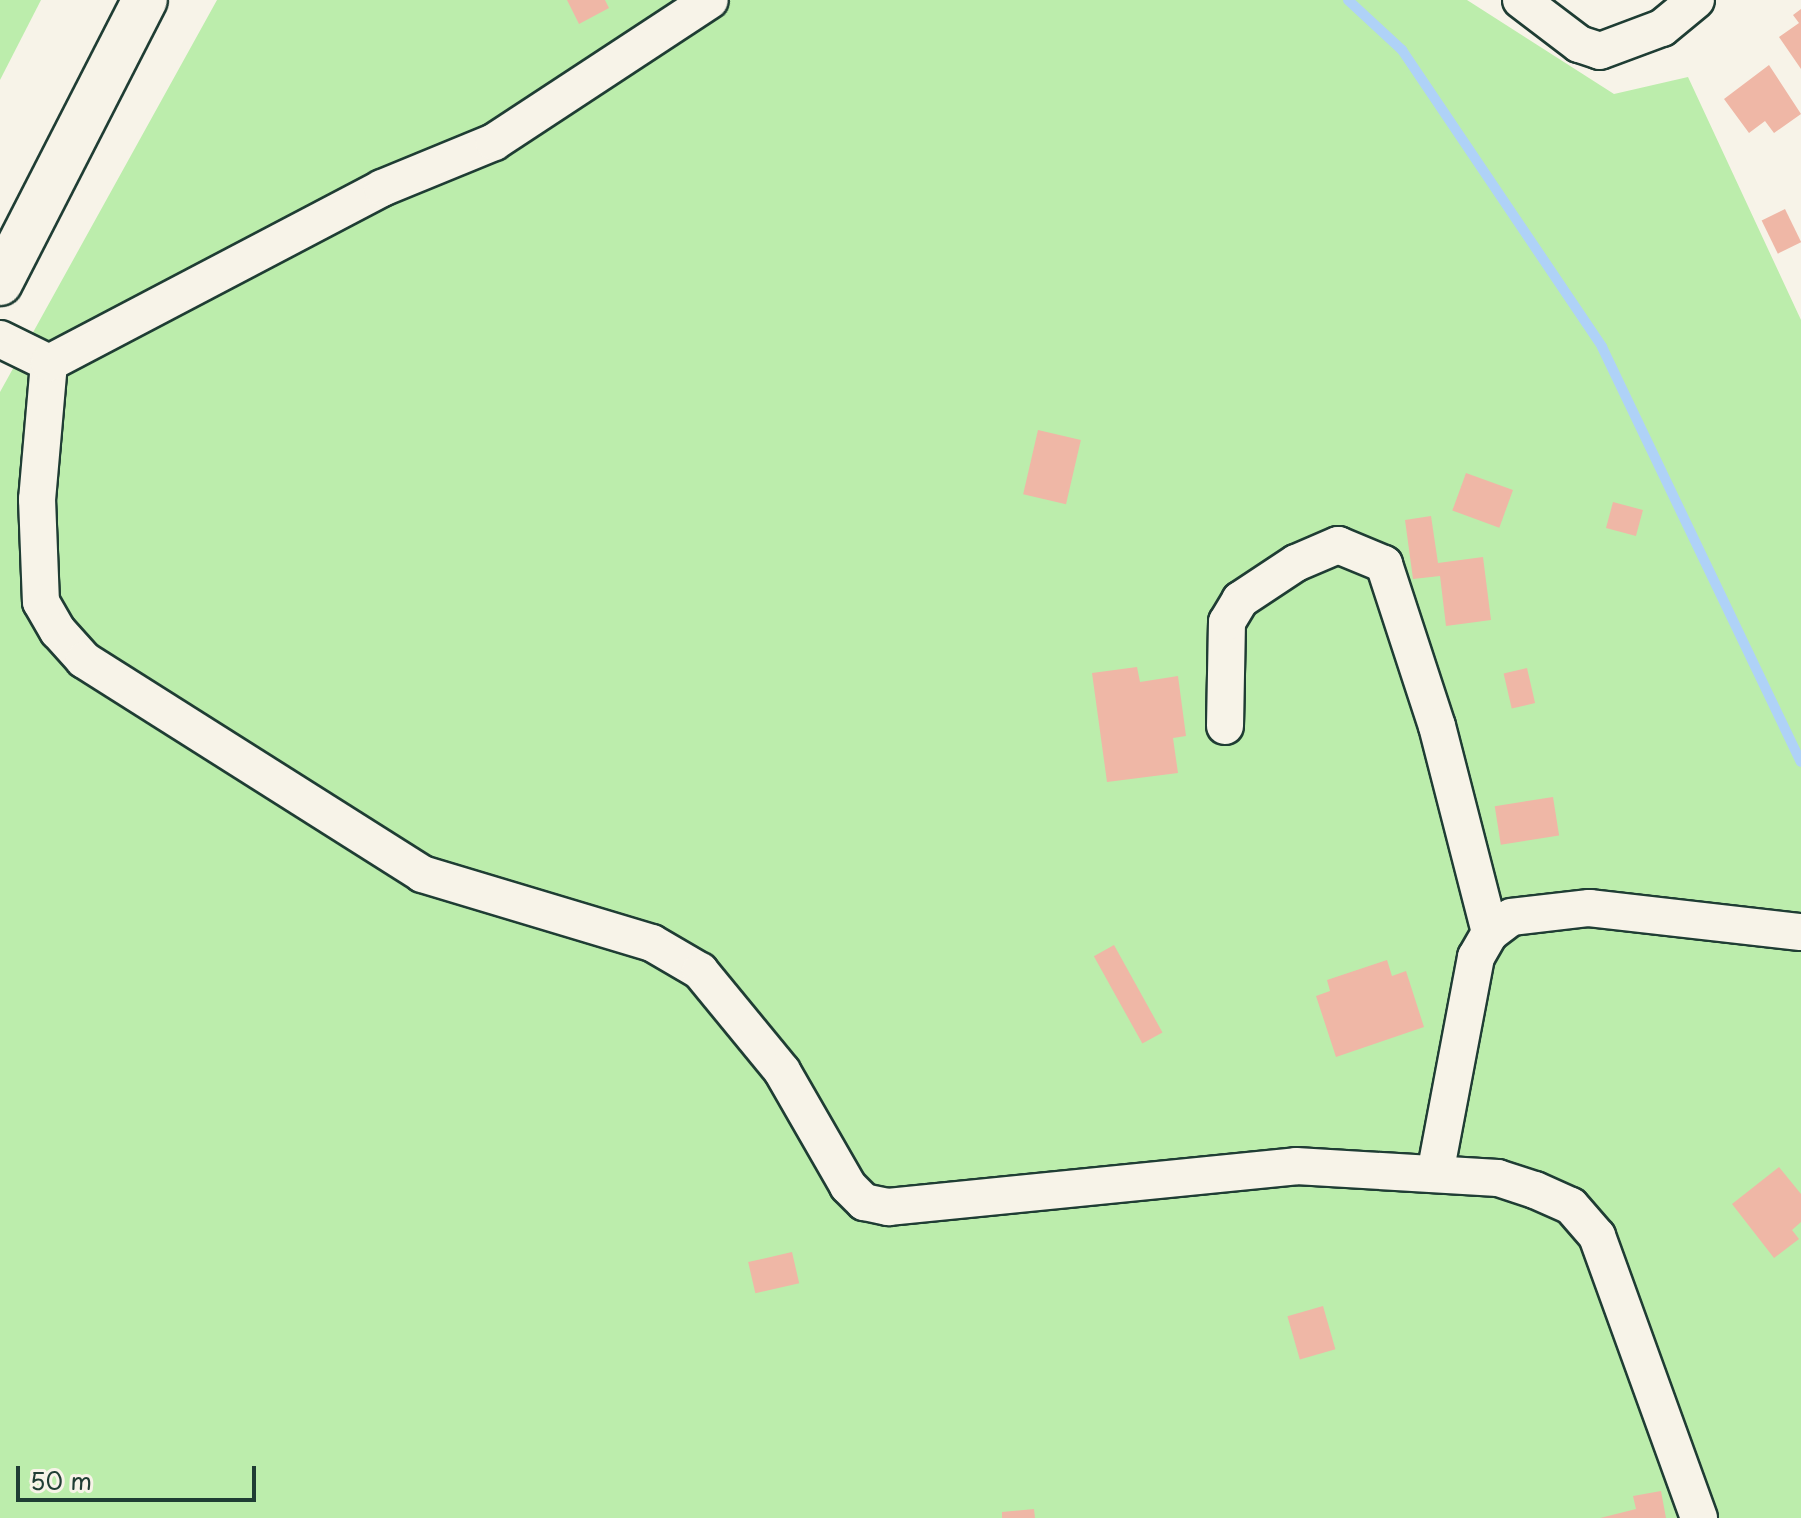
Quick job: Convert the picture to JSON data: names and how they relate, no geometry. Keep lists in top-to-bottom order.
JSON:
{
  "scale_bar": "50 m"
}
